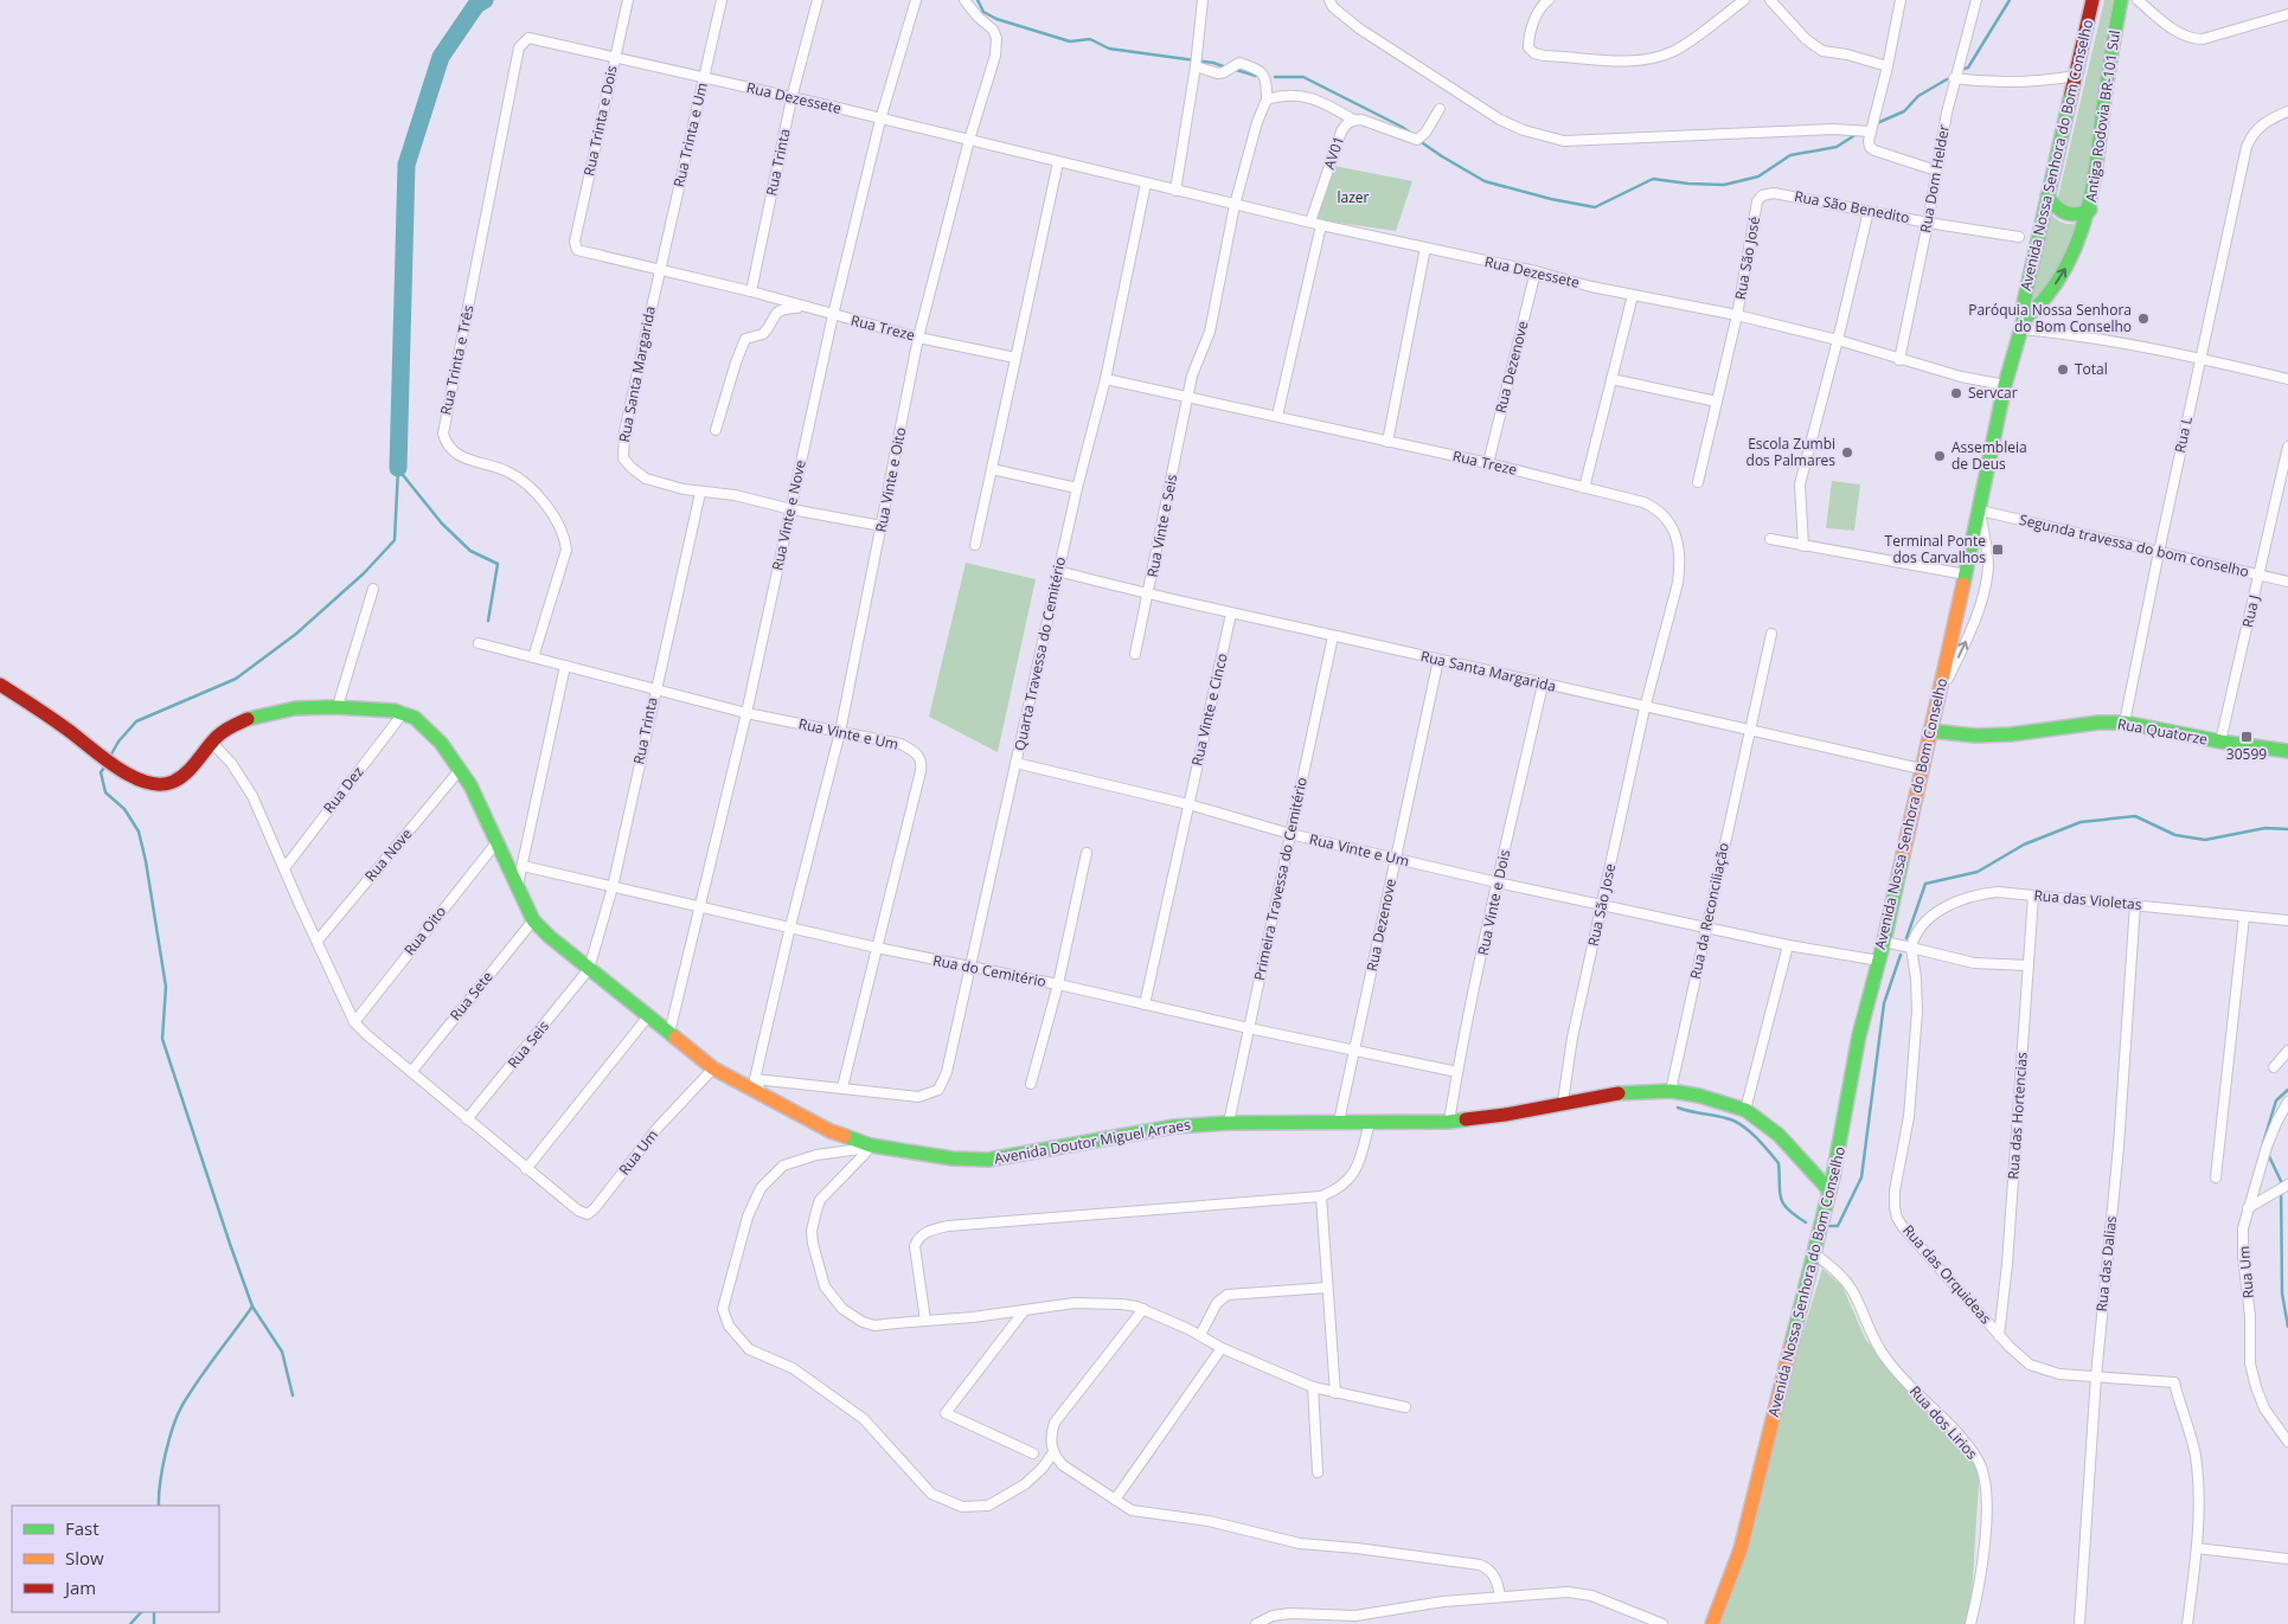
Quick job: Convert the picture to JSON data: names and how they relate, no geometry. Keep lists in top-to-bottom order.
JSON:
{
  "streets": {
    "main road": [
      "Antiga Rodovia BR-101 Sul",
      "Avenida Nossa Senhora do Bom Conselho",
      "Rua Quatorze",
      "Avenida Doutor Miguel Arraes"
    ],
    "street": [
      "Rua Dezessete",
      "Rua Trinta e Dois",
      "Rua Trinta e Um",
      "AV01",
      "Rua Trinta",
      "Rua Dom Helder",
      "Rua São Benedito",
      "Rua São José",
      "Rua Treze",
      "Rua Trinta e Três",
      "Rua Dezenove",
      "Rua Santa Margarida",
      "Rua L",
      "Rua Vinte e Oito",
      "Rua Vinte e Nove",
      "Rua Vinte e Seis",
      "Segunda travessa do bom conselho",
      "Rua J",
      "Quarta Travessa do Cemitério",
      "Rua Vinte e Cinco",
      "Rua Vinte e Um",
      "Rua Dez",
      "Rua Nove",
      "Primeira Travessa do Cemitério",
      "Rua das Violetas",
      "Rua Vinte e Dois",
      "Rua São Jose",
      "Rua da Reconciliação",
      "Rua Oito",
      "Rua do Cemitério",
      "Rua Sete",
      "Rua Seis",
      "Rua das Hortencias",
      "Rua Um",
      "Rua das Dalias",
      "Rua das Orquideas",
      "Rua dos Lirios"
    ]
  },
  "crossings": [
    ["Rua Dezessete", "Rua Trinta e Dois"],
    ["Rua Dezessete", "Rua Trinta e Um"],
    ["Rua Dezessete", "AV01"],
    ["Rua Dezessete", "Avenida Nossa Senhora do Bom Conselho"],
    ["Rua Dezessete", "Rua Trinta"],
    ["Rua Dezessete", "Rua Dom Helder"],
    ["Rua Dezessete", "Rua São José"],
    ["Rua Dezessete", "Rua Trinta e Três"],
    ["Rua Dezessete", "Rua Dezenove"],
    ["Rua Dezessete", "Rua Vinte e Oito"],
    ["Rua Dezessete", "Rua Vinte e Nove"],
    ["Rua Dezessete", "Rua Vinte e Seis"],
    ["Rua Dezessete", "Quarta Travessa do Cemitério"],
    ["Antiga Rodovia BR-101 Sul", "Avenida Nossa Senhora do Bom Conselho"],
    ["Rua Trinta e Dois", "Rua Treze"],
    ["Rua Trinta e Um", "Rua Treze"],
    ["Rua Trinta e Um", "Rua Santa Margarida"],
    ["Avenida Nossa Senhora do Bom Conselho", "Rua Santa Margarida"],
    ["Avenida Nossa Senhora do Bom Conselho", "Segunda travessa do bom conselho"],
    ["Avenida Nossa Senhora do Bom Conselho", "Rua Quatorze"],
    ["Avenida Nossa Senhora do Bom Conselho", "Rua Vinte e Um"],
    ["Avenida Nossa Senhora do Bom Conselho", "Avenida Doutor Miguel Arraes"],
    ["Avenida Nossa Senhora do Bom Conselho", "Rua dos Lirios"],
    ["Rua Trinta", "Rua Treze"],
    ["Rua Trinta", "Rua Santa Margarida"],
    ["Rua Trinta", "Rua Vinte e Um"],
    ["Rua Trinta", "Rua do Cemitério"],
    ["Rua Trinta", "Rua Seis"],
    ["Rua Trinta", "Avenida Doutor Miguel Arraes"],
    ["Rua Dom Helder", "Rua São Benedito"],
    ["Rua São Benedito", "Rua São José"],
    ["Rua Treze", "Rua Dezenove"],
    ["Rua Treze", "Rua Santa Margarida"],
    ["Rua Treze", "Rua Vinte e Oito"],
    ["Rua Treze", "Rua Vinte e Nove"],
    ["Rua Treze", "Rua Vinte e Seis"],
    ["Rua Treze", "Quarta Travessa do Cemitério"],
    ["Rua Treze", "Rua São Jose"],
    ["Rua Trinta e Três", "Rua Vinte e Um"],
    ["Rua Dezenove", "Rua Santa Margarida"],
    ["Rua Dezenove", "Rua Vinte e Um"],
    ["Rua Dezenove", "Rua do Cemitério"],
    ["Rua Dezenove", "Avenida Doutor Miguel Arraes"],
    ["Rua Santa Margarida", "Rua Vinte e Oito"],
    ["Rua Santa Margarida", "Rua Vinte e Nove"],
    ["Rua Santa Margarida", "Rua Vinte e Seis"],
    ["Rua Santa Margarida", "Quarta Travessa do Cemitério"],
    ["Rua Santa Margarida", "Rua Vinte e Cinco"],
    ["Rua Santa Margarida", "Primeira Travessa do Cemitério"],
    ["Rua Santa Margarida", "Rua Vinte e Dois"],
    ["Rua Santa Margarida", "Rua São Jose"],
    ["Rua Santa Margarida", "Rua da Reconciliação"],
    ["Rua L", "Segunda travessa do bom conselho"],
    ["Rua L", "Rua Quatorze"],
    ["Rua Vinte e Oito", "Rua Vinte e Um"],
    ["Rua Vinte e Oito", "Rua do Cemitério"],
    ["Rua Vinte e Nove", "Rua Vinte e Um"],
    ["Rua Vinte e Nove", "Rua do Cemitério"],
    ["Rua Vinte e Nove", "Avenida Doutor Miguel Arraes"],
    ["Segunda travessa do bom conselho", "Rua J"],
    ["Rua J", "Rua Quatorze"],
    ["Quarta Travessa do Cemitério", "Rua Vinte e Um"],
    ["Quarta Travessa do Cemitério", "Rua do Cemitério"],
    ["Rua Vinte e Cinco", "Rua Vinte e Um"],
    ["Rua Vinte e Cinco", "Rua do Cemitério"],
    ["Rua Vinte e Um", "Primeira Travessa do Cemitério"],
    ["Rua Vinte e Um", "Rua Vinte e Dois"],
    ["Rua Vinte e Um", "Rua São Jose"],
    ["Rua Vinte e Um", "Rua da Reconciliação"],
    ["Rua Vinte e Um", "Rua do Cemitério"],
    ["Primeira Travessa do Cemitério", "Rua do Cemitério"],
    ["Primeira Travessa do Cemitério", "Avenida Doutor Miguel Arraes"],
    ["Rua das Violetas", "Rua das Hortencias"],
    ["Rua das Violetas", "Rua das Dalias"],
    ["Rua das Violetas", "Rua das Orquideas"],
    ["Rua Vinte e Dois", "Rua do Cemitério"],
    ["Rua Vinte e Dois", "Avenida Doutor Miguel Arraes"],
    ["Rua São Jose", "Avenida Doutor Miguel Arraes"],
    ["Rua da Reconciliação", "Avenida Doutor Miguel Arraes"],
    ["Rua Sete", "Avenida Doutor Miguel Arraes"],
    ["Rua Seis", "Avenida Doutor Miguel Arraes"],
    ["Rua das Hortencias", "Rua das Orquideas"],
    ["Avenida Doutor Miguel Arraes", "Rua Um"],
    ["Rua das Dalias", "Rua das Orquideas"]
  ],
  "one_way": ["Antiga Rodovia BR-101 Sul"],
  "parks": ["lazer"],
  "places": {
    "other": [
      "Paróquia Nossa Senhora do Bom Conselho",
      "Total",
      "Servcar",
      "Escola Zumbi dos Palmares",
      "Assembleia de Deus"
    ],
    "transit": ["Terminal Ponte dos Carvalhos", "30599"]
  },
  "legend": ["Fast", "Slow", "Jam"]
}
